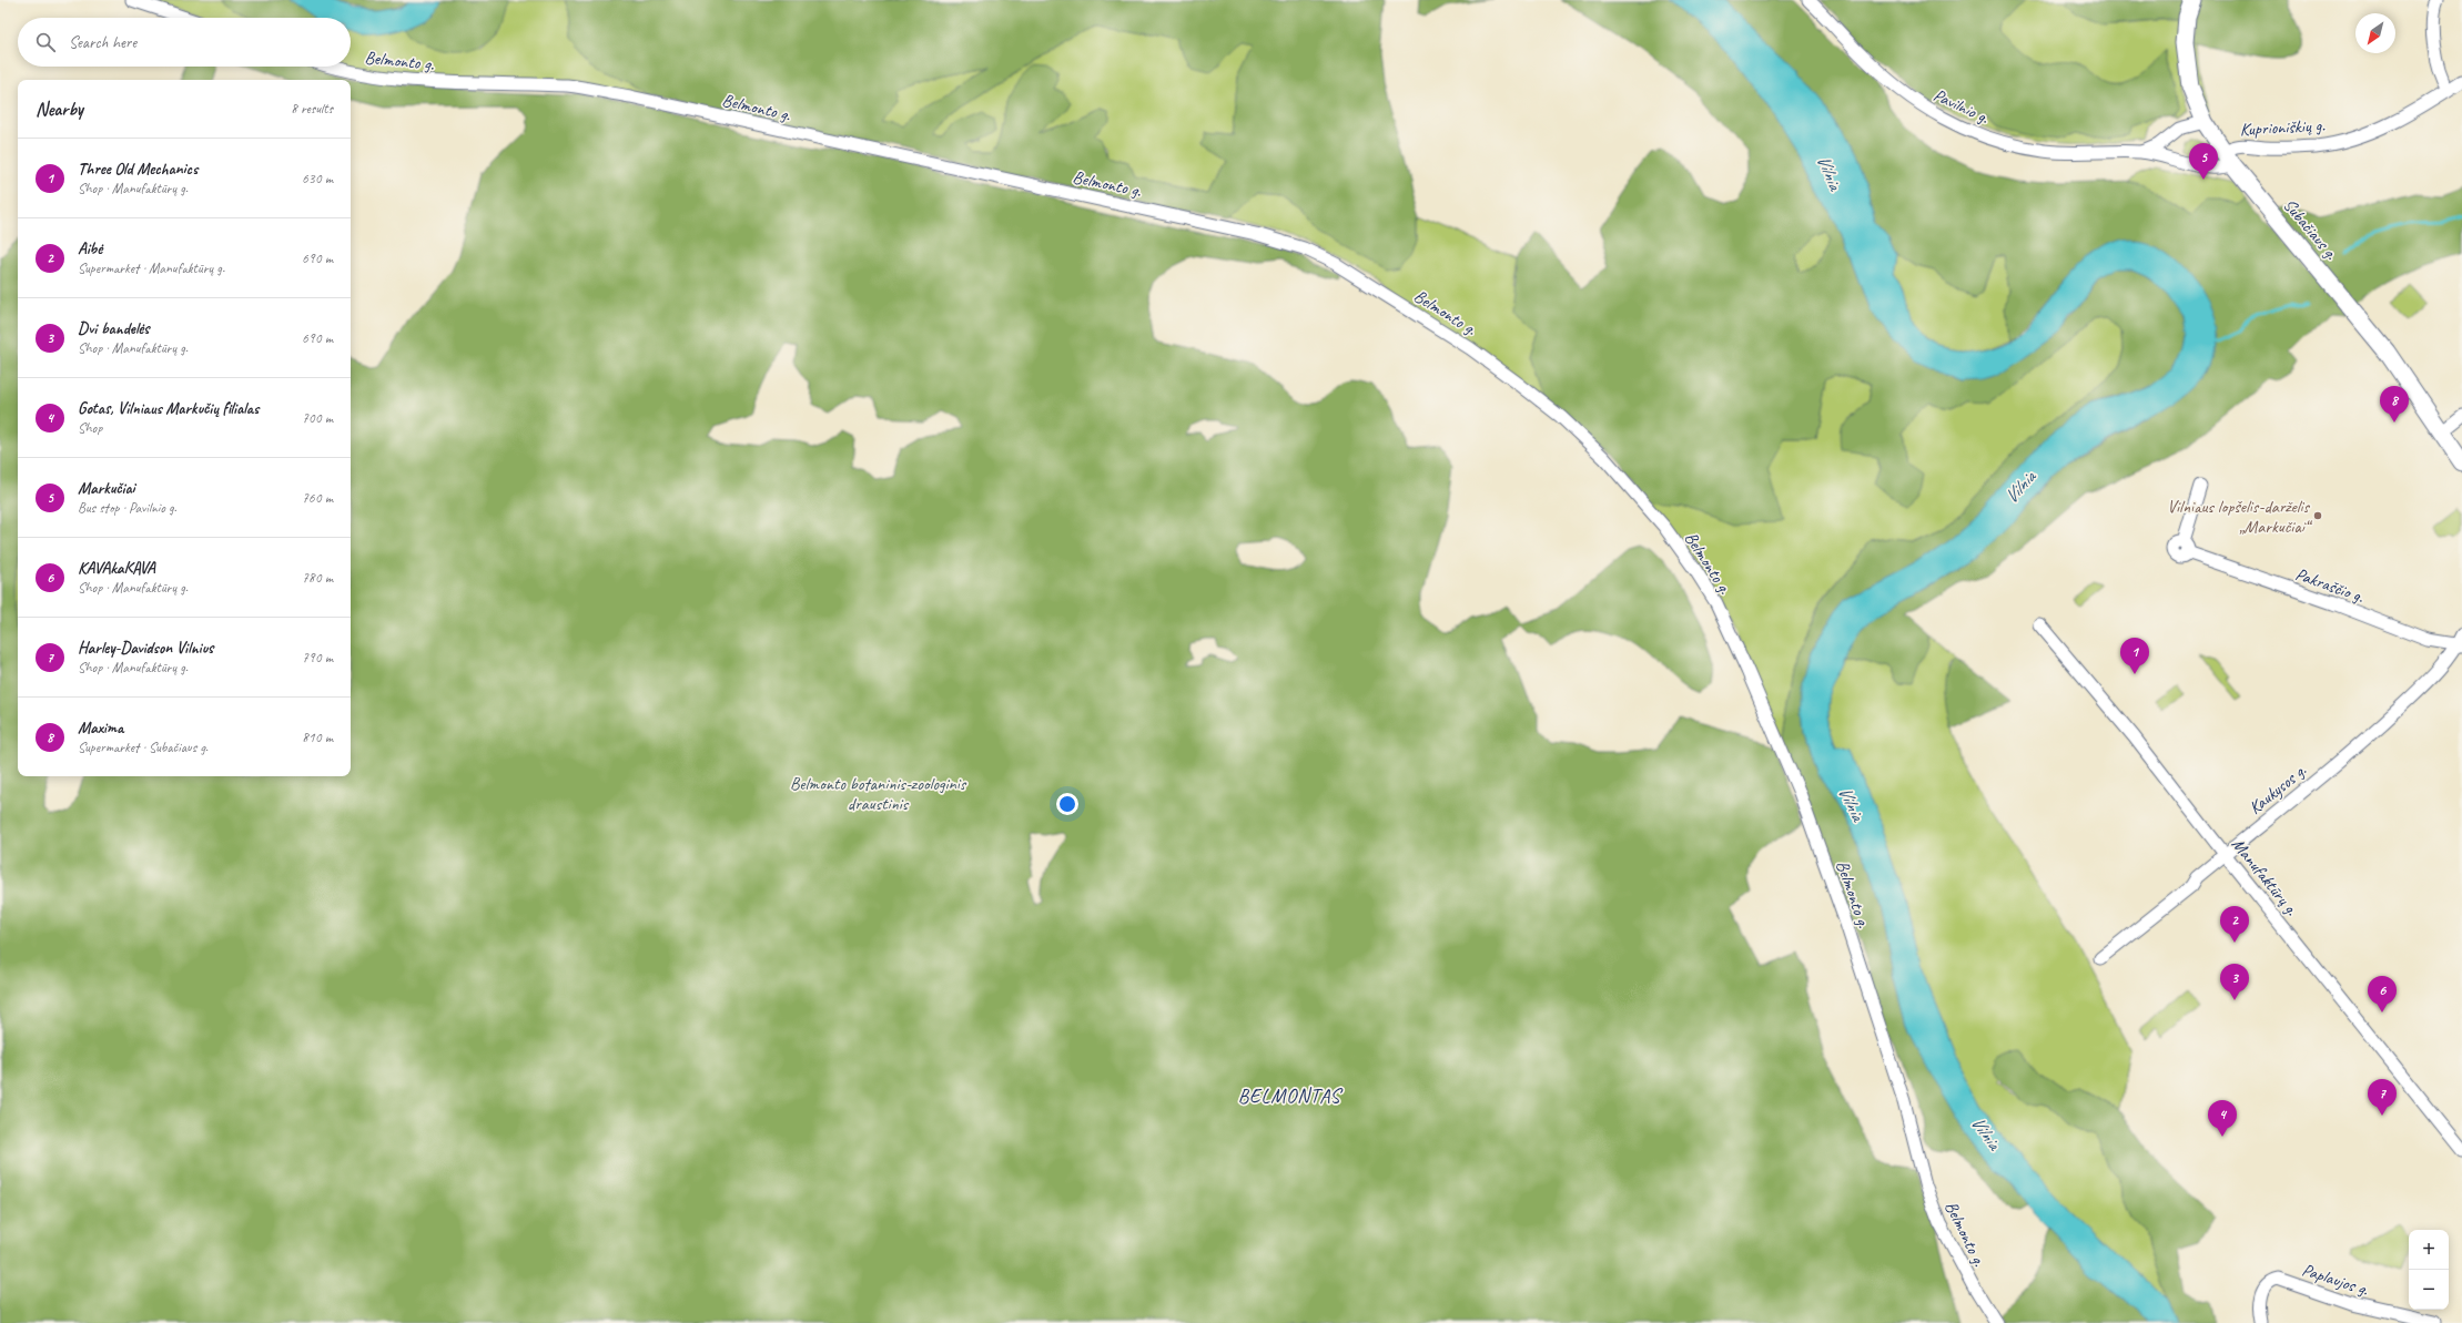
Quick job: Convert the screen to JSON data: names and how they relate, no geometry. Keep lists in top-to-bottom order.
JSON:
{
  "streets": {
    "street": [
      "Belmonto g.",
      "Pavilnio g.",
      "Kuprioniškių g.",
      "Subačiaus g.",
      "Pakraščio g.",
      "Kaukysos g.",
      "Manufaktūrų g.",
      "Paplaujos g."
    ]
  },
  "crossings": [
    ["Pavilnio g.", "Kuprioniškių g."],
    ["Pavilnio g.", "Subačiaus g."],
    ["Kuprioniškių g.", "Subačiaus g."],
    ["Pakraščio g.", "Kaukysos g."],
    ["Kaukysos g.", "Manufaktūrų g."]
  ],
  "districts": ["BELMONTAS"],
  "water": ["Vilnia"],
  "parks": ["Belmonto botaninis-zoologinis draustinis"],
  "places": ["Vilniaus lopšelis-darželis „Markučiai“"],
  "north": "bottom left",
  "page": {
    "search": "Search here",
    "heading": ["Nearby", "8 results"],
    "list": [
      {
        "mark": "1",
        "name": "Three Old Mechanics",
        "note": "Shop · Manufaktūrų g.",
        "value": "630 m"
      },
      {
        "mark": "2",
        "name": "Aibė",
        "note": "Supermarket · Manufaktūrų g.",
        "value": "690 m"
      },
      {
        "mark": "3",
        "name": "Dvi bandelės",
        "note": "Shop · Manufaktūrų g.",
        "value": "690 m"
      },
      {
        "mark": "4",
        "name": "Gotas, Vilniaus Markučių filialas",
        "note": "Shop",
        "value": "700 m"
      },
      {
        "mark": "5",
        "name": "Markučiai",
        "note": "Bus stop · Pavilnio g.",
        "value": "760 m"
      },
      {
        "mark": "6",
        "name": "KAVAkaKAVA",
        "note": "Shop · Manufaktūrų g.",
        "value": "780 m"
      },
      {
        "mark": "7",
        "name": "Harley-Davidson Vilnius",
        "note": "Shop · Manufaktūrų g.",
        "value": "790 m"
      },
      {
        "mark": "8",
        "name": "Maxima",
        "note": "Supermarket · Subačiaus g.",
        "value": "810 m"
      }
    ],
    "pins": [
      "5",
      "8",
      "1",
      "2",
      "3",
      "6",
      "7",
      "4"
    ],
    "map_buttons": ["+", "−"]
  }
}
